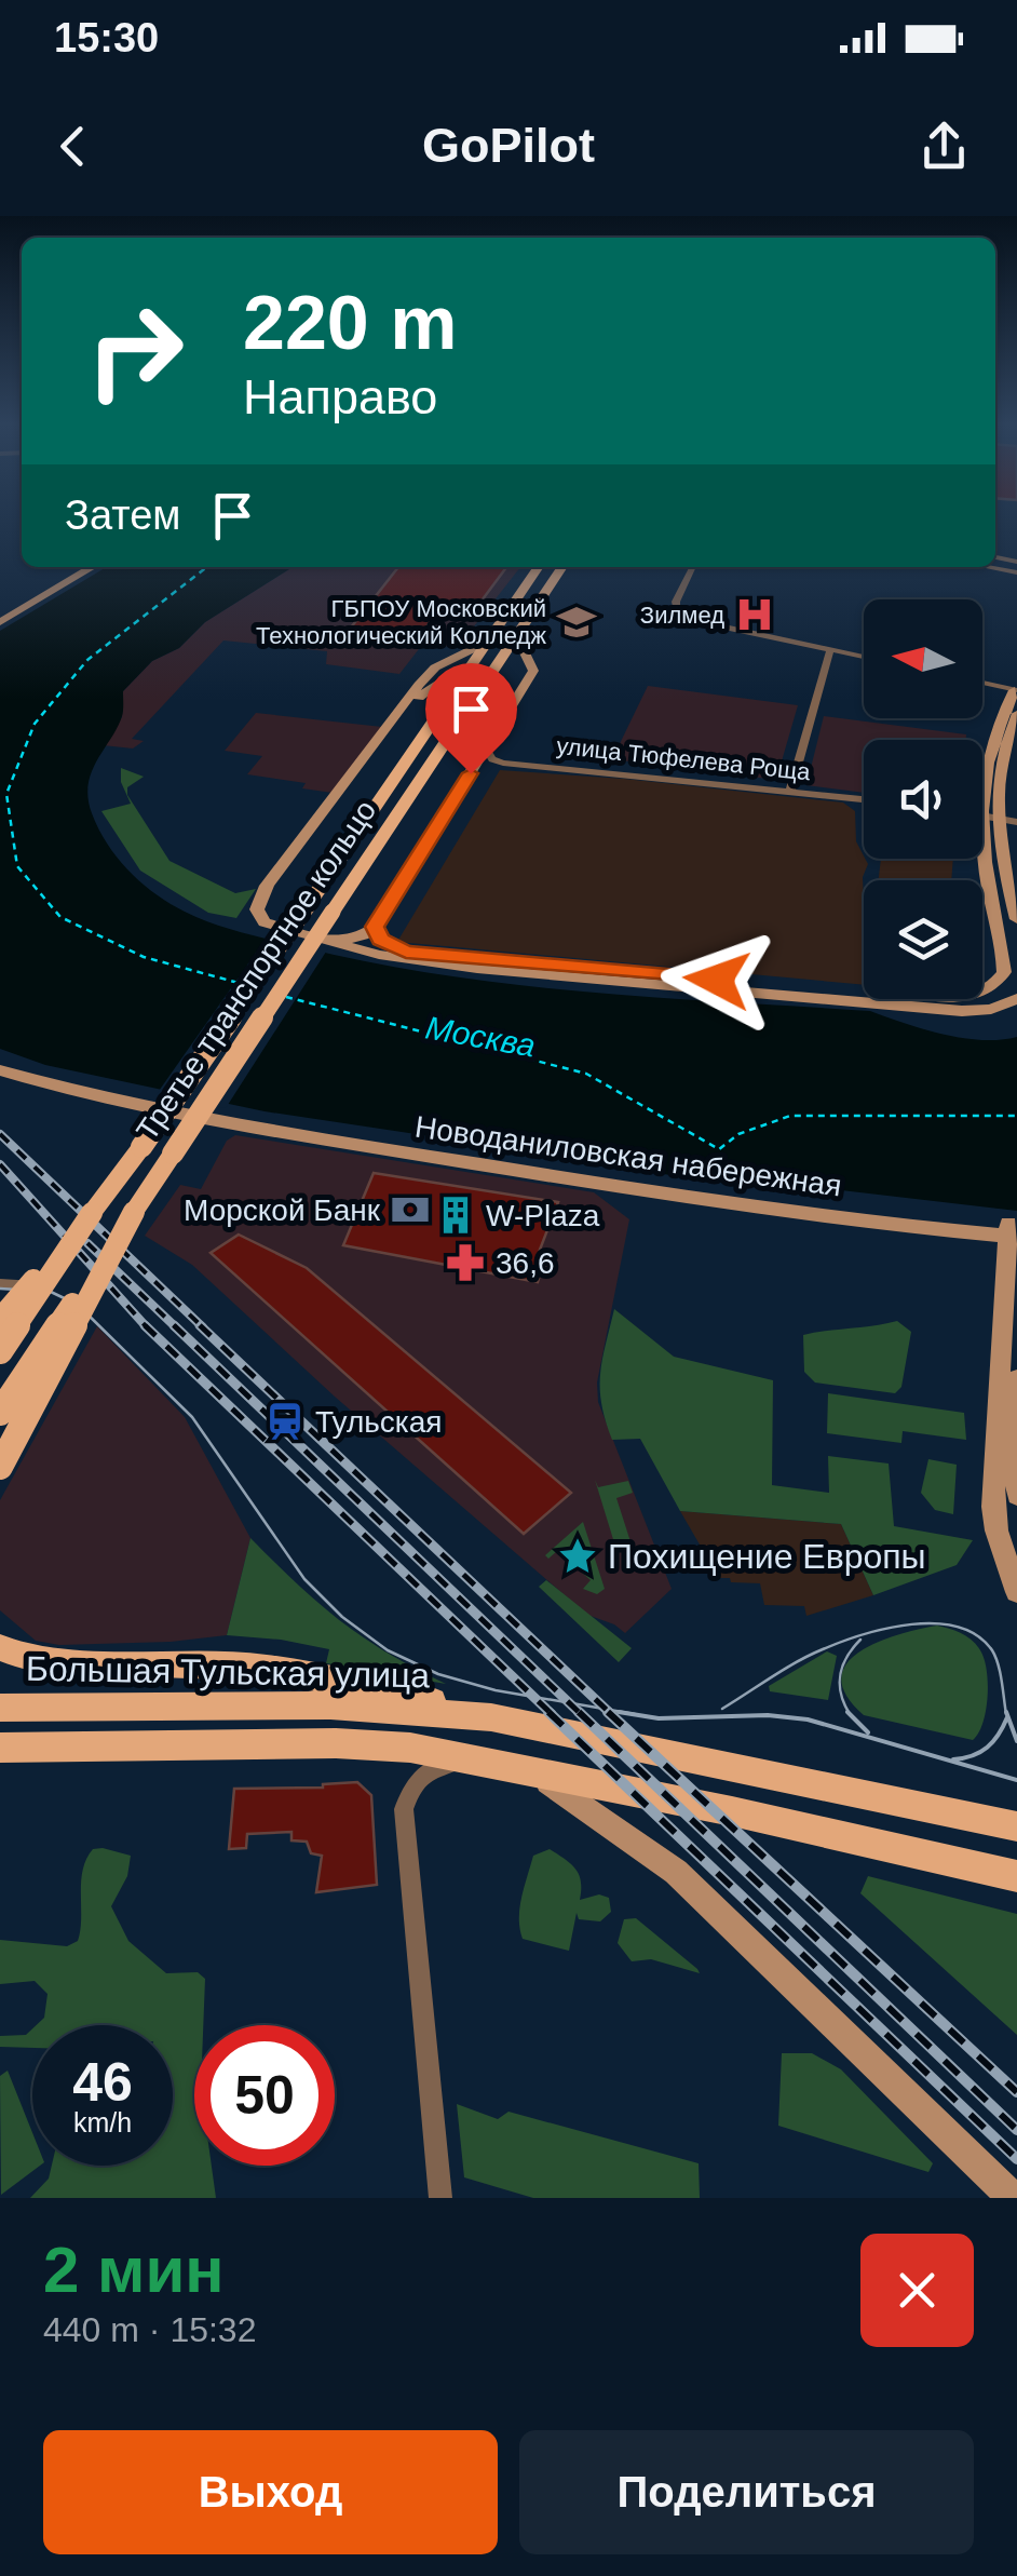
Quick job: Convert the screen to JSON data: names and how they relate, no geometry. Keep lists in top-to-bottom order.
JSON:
{
  "streets": {
    "main road": ["Третье транспортное кольцо", "Новоданиловская набережная", "Большая Тульская улица"],
    "street": ["улица Тюфелева Роща"]
  },
  "water": ["Москва"],
  "places": {
    "hospital": ["Зилмед"],
    "school or university": ["ГБПОУ Московский Технологический Колледж"],
    "bank": ["Морской Банк"],
    "building": ["W-Plaza"],
    "pharmacy": ["36,6"],
    "station": ["Тульская"],
    "place": ["Похищение Европы"]
  },
  "north": "left",
  "page": {
    "status": "15:30",
    "header": "GoPilot",
    "turn": ["220 m", "Направо"],
    "then": "Затем",
    "speed": "46 km/h",
    "limit": "50",
    "heading": ["2 мин", "440 m · 15:32"],
    "buttons": ["Выход", "Поделиться"]
  }
}
